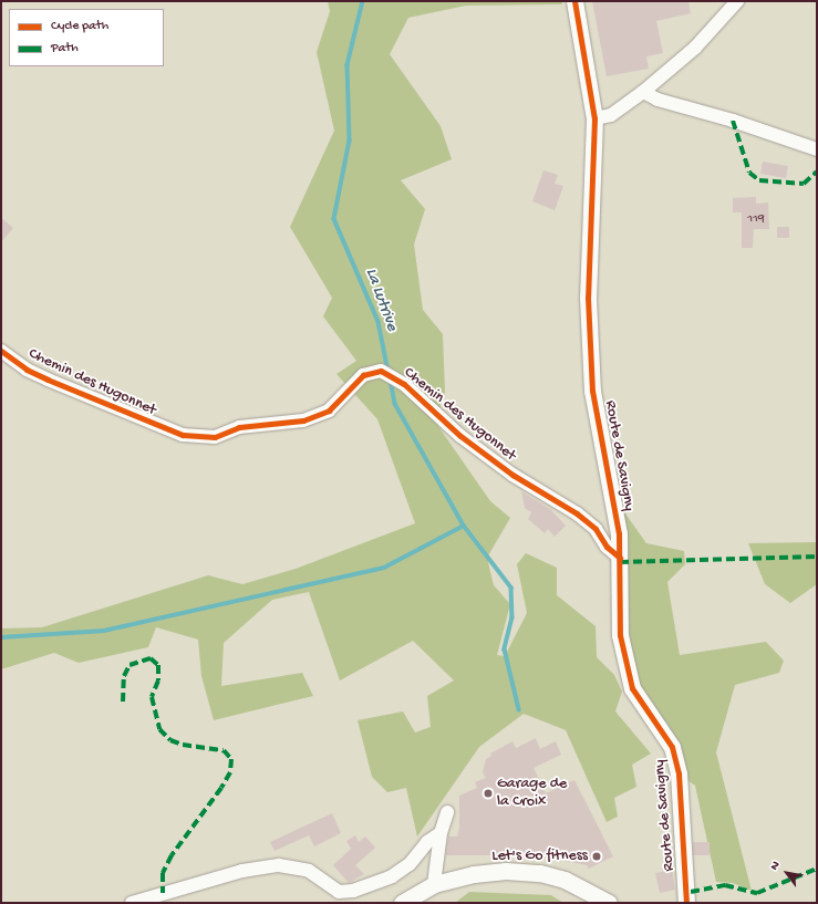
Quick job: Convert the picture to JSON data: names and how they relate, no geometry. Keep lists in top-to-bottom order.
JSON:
{
  "streets": {
    "street": ["Chemin des Hugonnet", "Route de Savigny"]
  },
  "crossings": [
    ["Chemin des Hugonnet", "Route de Savigny"]
  ],
  "water": ["La Lutrive"],
  "places": ["Garage de la Croix", "Let's Go fitness"],
  "house_numbers": ["119"],
  "legend": ["Cycle path", "Path"],
  "north": "top left"
}
